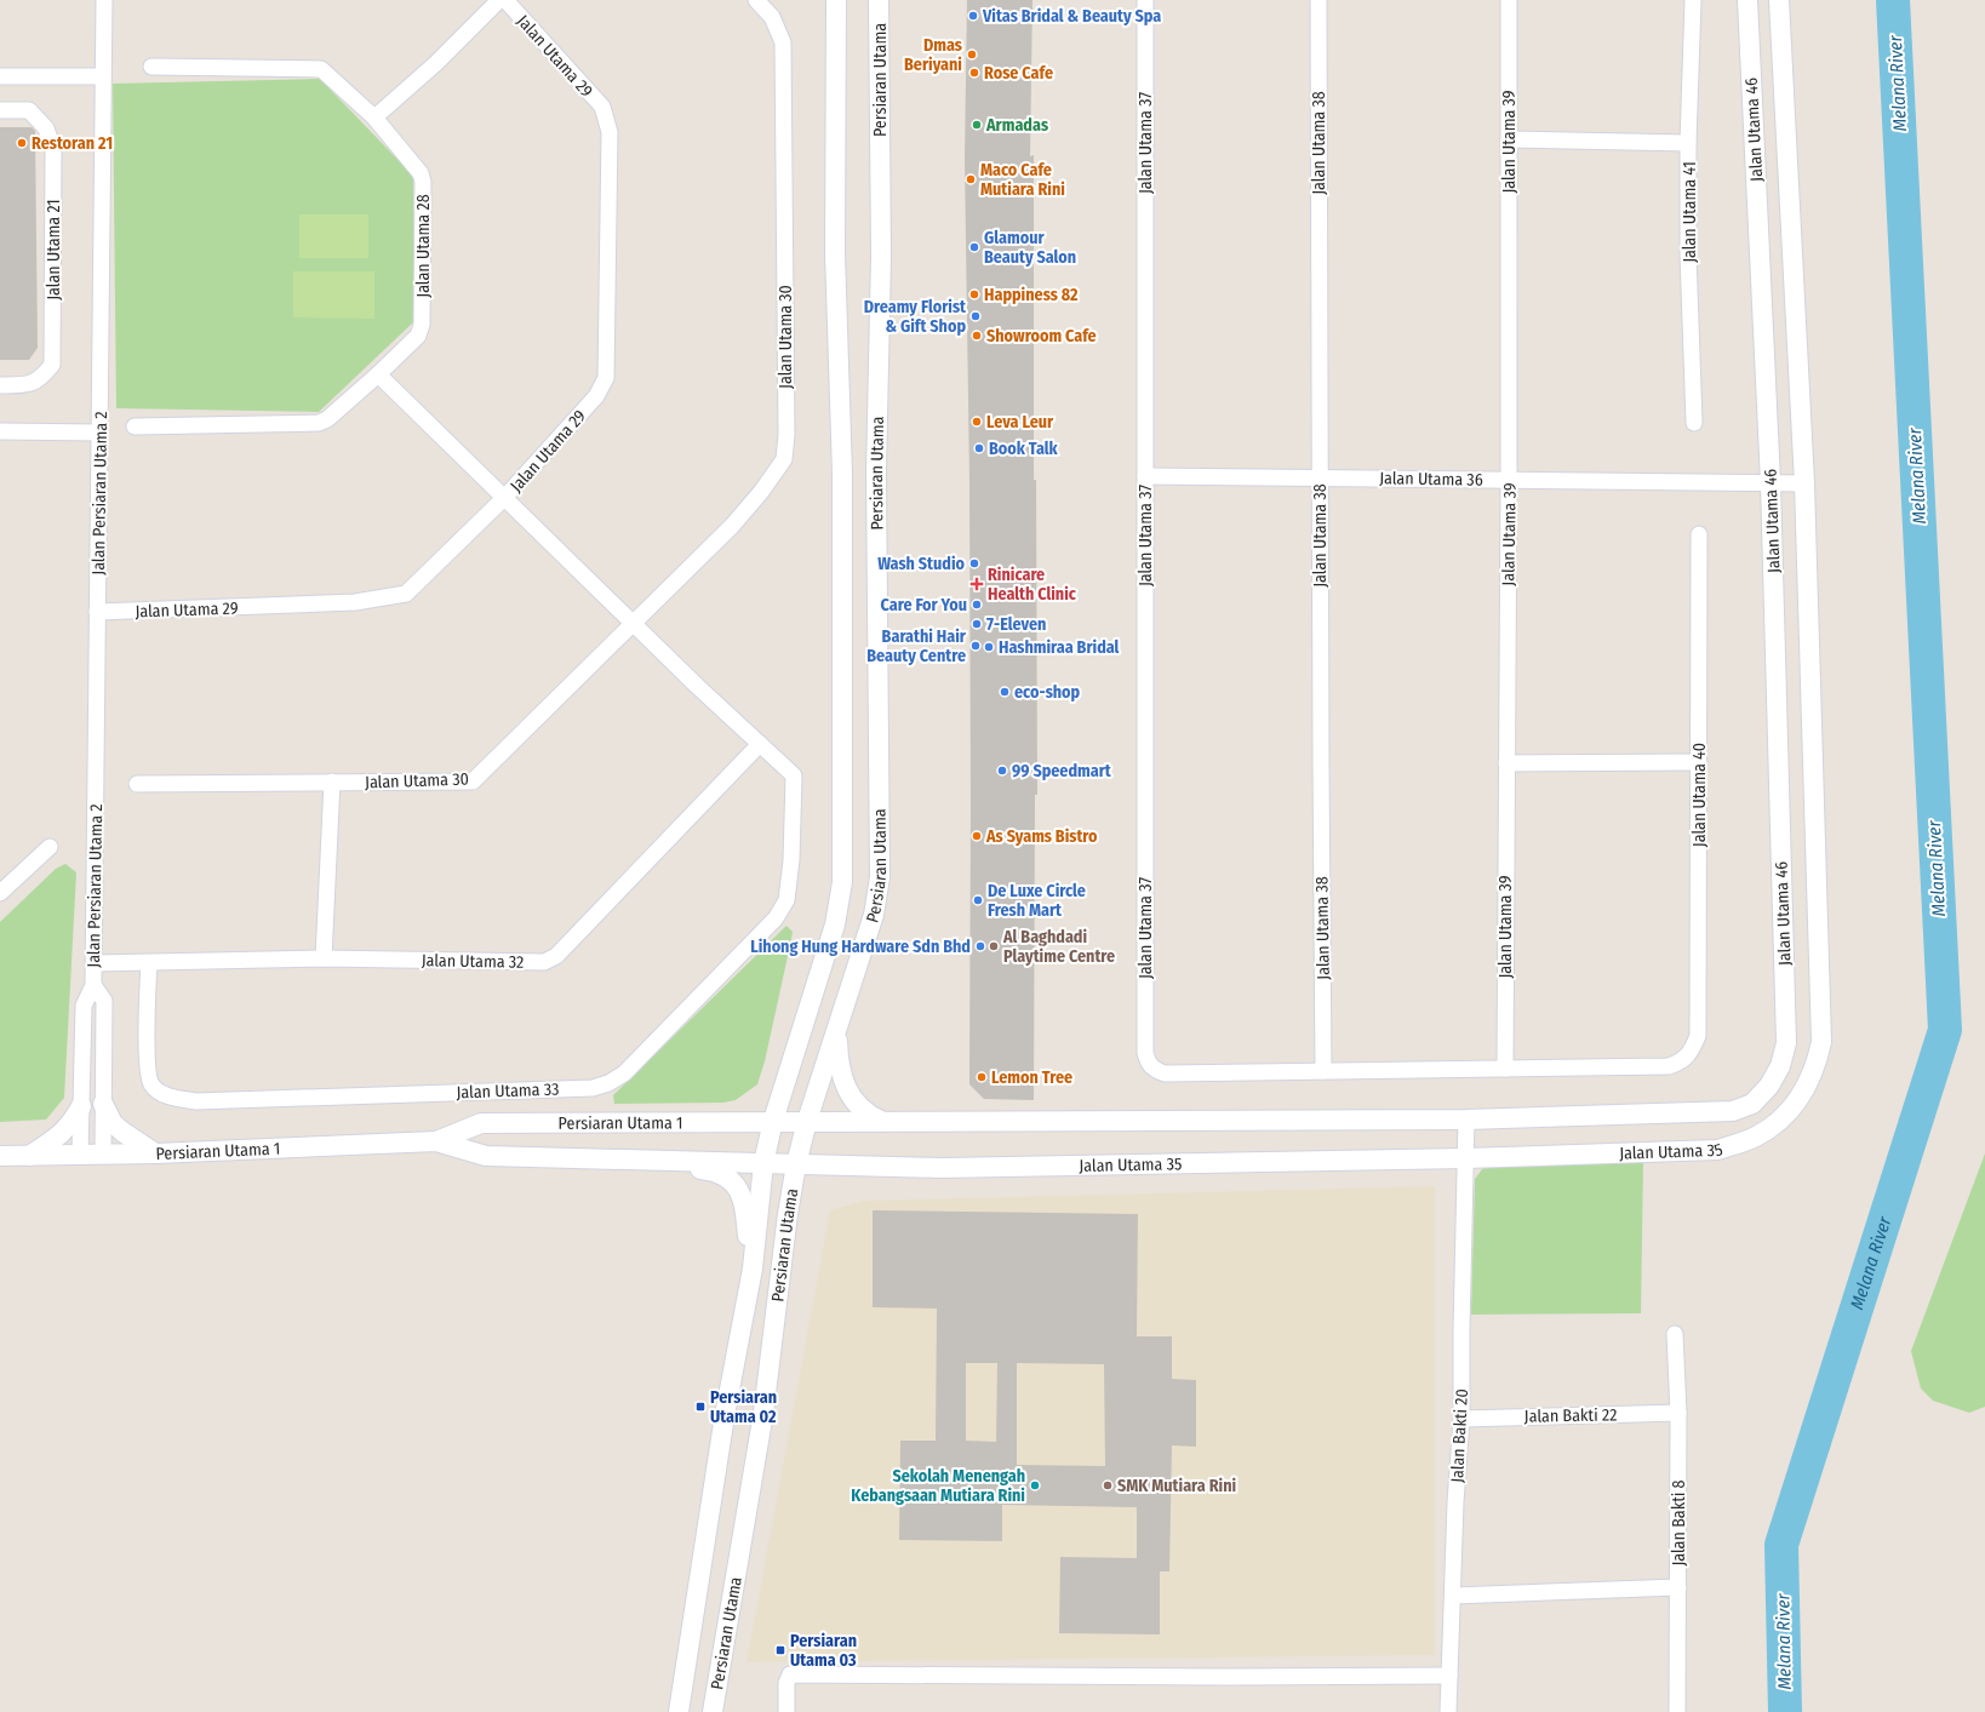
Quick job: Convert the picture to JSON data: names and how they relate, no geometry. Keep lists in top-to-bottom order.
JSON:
{
  "streets": {
    "street": [
      "Jalan Utama 29",
      "Persiaran Utama",
      "Jalan Utama 46",
      "Jalan Utama 39",
      "Jalan Utama 37",
      "Jalan Utama 38",
      "Jalan Utama 41",
      "Jalan Utama 28",
      "Jalan Utama 21",
      "Jalan Utama 30",
      "Jalan Utama 36",
      "Jalan Persiaran Utama 2",
      "Jalan Utama 40",
      "Jalan Utama 32",
      "Jalan Utama 33",
      "Persiaran Utama 1",
      "Jalan Utama 35",
      "Jalan Bakti 22",
      "Jalan Bakti 20",
      "Jalan Bakti 8"
    ]
  },
  "crossings": [
    ["Jalan Utama 29", "Jalan Persiaran Utama 2"],
    ["Persiaran Utama", "Persiaran Utama 1"],
    ["Persiaran Utama", "Jalan Utama 35"],
    ["Jalan Utama 46", "Jalan Utama 36"],
    ["Jalan Utama 46", "Jalan Utama 35"],
    ["Jalan Utama 39", "Jalan Utama 36"],
    ["Jalan Utama 39", "Jalan Utama 40"],
    ["Jalan Utama 37", "Jalan Utama 38"],
    ["Jalan Utama 37", "Jalan Utama 36"],
    ["Jalan Utama 38", "Jalan Utama 36"],
    ["Jalan Persiaran Utama 2", "Jalan Utama 32"],
    ["Jalan Persiaran Utama 2", "Persiaran Utama 1"],
    ["Jalan Utama 32", "Jalan Utama 33"],
    ["Persiaran Utama 1", "Jalan Utama 35"],
    ["Jalan Utama 35", "Jalan Bakti 20"],
    ["Jalan Bakti 22", "Jalan Bakti 20"],
    ["Jalan Bakti 22", "Jalan Bakti 8"]
  ],
  "water": ["Melana River"],
  "places": {
    "other": [
      "Vitas Bridal & Beauty Spa",
      "Dmas Beriyani",
      "Rose Cafe",
      "Armadas",
      "Restoran 21",
      "Maco Cafe Mutiara Rini",
      "Glamour Beauty Salon",
      "Happiness 82",
      "Dreamy Florist & Gift Shop",
      "Showroom Cafe",
      "Leva Leur",
      "Book Talk",
      "Wash Studio",
      "Care For You",
      "7-Eleven",
      "Barathi Hair Beauty Centre",
      "Hashmiraa Bridal",
      "eco-shop",
      "99 Speedmart",
      "As Syams Bistro",
      "De Luxe Circle Fresh Mart",
      "Lihong Hung Hardware Sdn Bhd",
      "Al Baghdadi Playtime Centre",
      "Lemon Tree",
      "Sekolah Menengah Kebangsaan Mutiara Rini",
      "SMK Mutiara Rini"
    ],
    "health": ["Rinicare Health Clinic"],
    "transit": ["Persiaran Utama 02", "Persiaran Utama 03"]
  }
}
